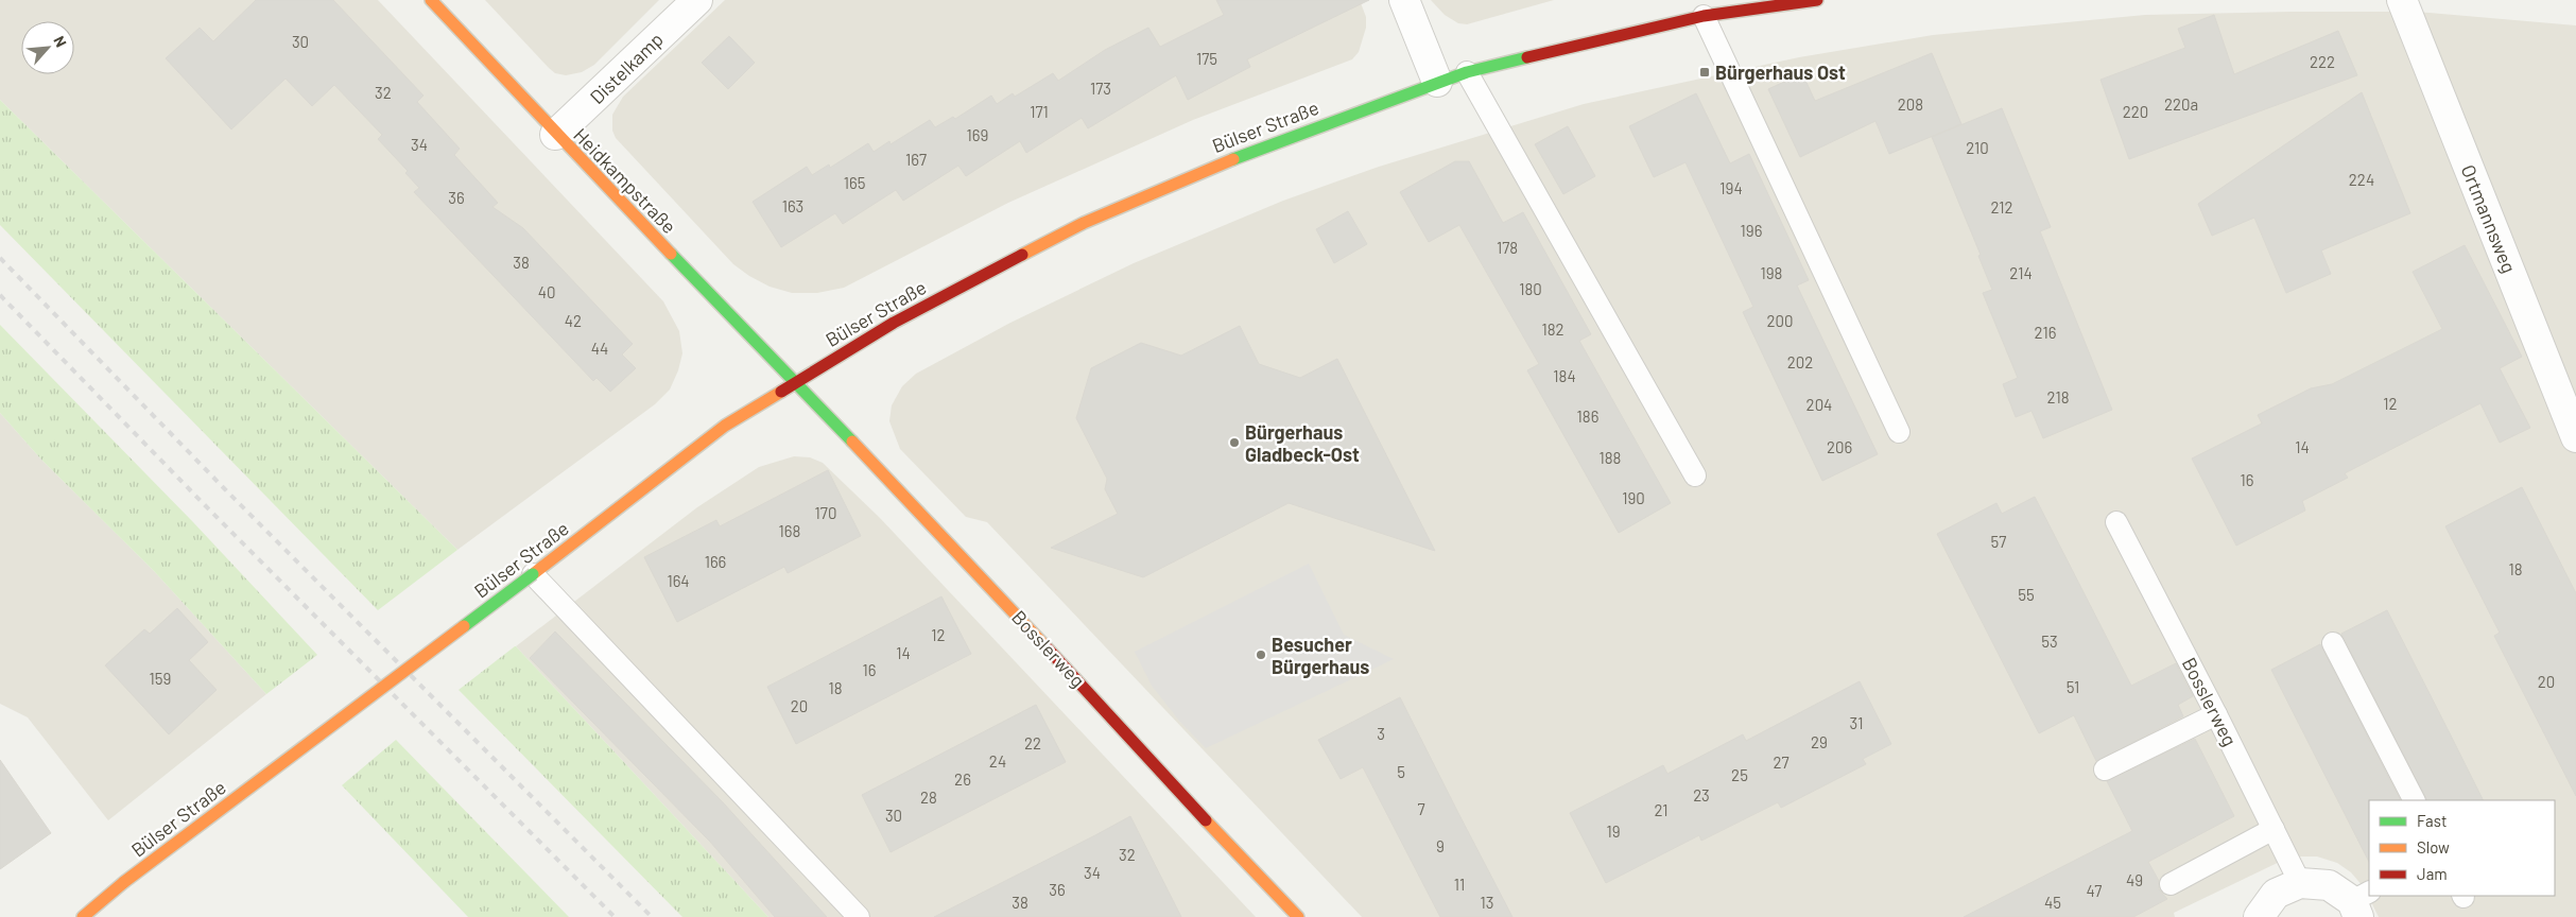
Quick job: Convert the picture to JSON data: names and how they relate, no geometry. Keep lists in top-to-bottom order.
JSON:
{
  "streets": {
    "street": [
      "Distelkamp",
      "Bülser Straße",
      "Heidkampstraße",
      "Ortmannsweg",
      "Bosslerweg"
    ]
  },
  "crossings": [
    ["Distelkamp", "Heidkampstraße"],
    ["Bülser Straße", "Heidkampstraße"],
    ["Bülser Straße", "Bosslerweg"],
    ["Heidkampstraße", "Bosslerweg"]
  ],
  "places": {
    "transit": ["Bürgerhaus Ost"],
    "other": ["Bürgerhaus Gladbeck-Ost", "Besucher Bürgerhaus"]
  },
  "house_numbers": [
    "30",
    "175",
    "222",
    "173",
    "32",
    "208",
    "220a",
    "171",
    "220",
    "169",
    "34",
    "210",
    "167",
    "224",
    "165",
    "194",
    "36",
    "163",
    "212",
    "196",
    "178",
    "38",
    "198",
    "214",
    "180",
    "40",
    "42",
    "200",
    "182",
    "216",
    "44",
    "202",
    "184",
    "218",
    "12",
    "204",
    "186",
    "206",
    "14",
    "188",
    "16",
    "190",
    "170",
    "168",
    "57",
    "166",
    "18",
    "164",
    "55",
    "12",
    "53",
    "14",
    "16",
    "159",
    "20",
    "51",
    "18",
    "20",
    "31",
    "3",
    "29",
    "22",
    "24",
    "27",
    "5",
    "25",
    "26",
    "23",
    "28",
    "7",
    "21",
    "30",
    "19",
    "9",
    "32",
    "34",
    "49",
    "11",
    "36",
    "47",
    "38",
    "13",
    "45"
  ],
  "legend": ["Fast", "Slow", "Jam"],
  "north": "top right"
}
